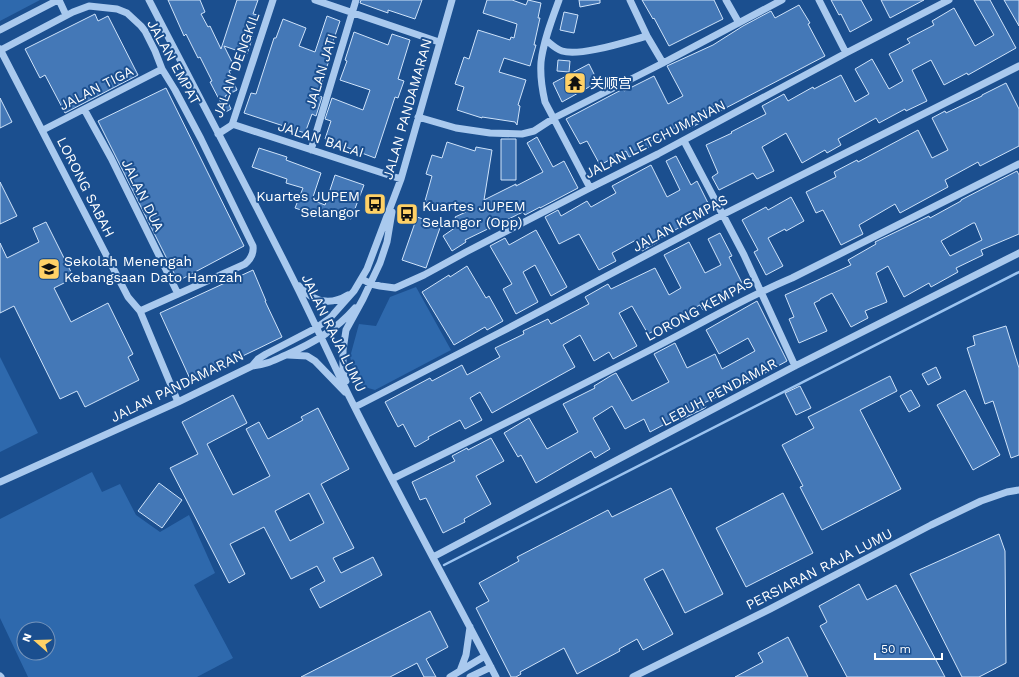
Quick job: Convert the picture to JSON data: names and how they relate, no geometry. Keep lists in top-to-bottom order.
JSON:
{
  "streets": {
    "street": [
      "JALAN EMPAT",
      "JALAN DENGKIL",
      "JALAN JATI",
      "JALAN TIGA",
      "JALAN PANDAMARAN",
      "JALAN BALAI",
      "JALAN LETCHUMANAN",
      "LORONG SABAH",
      "JALAN DUA",
      "JALAN KEMPAS",
      "LORONG KEMPAS",
      "JALAN RAJA LUMU",
      "LEBUH PENDAMAR",
      "PERSIARAN RAJA LUMU"
    ]
  },
  "crossings": [
    ["JALAN EMPAT", "JALAN TIGA"],
    ["JALAN EMPAT", "LORONG SABAH"],
    ["JALAN EMPAT", "JALAN DUA"],
    ["JALAN DENGKIL", "JALAN BALAI"],
    ["JALAN DENGKIL", "JALAN RAJA LUMU"],
    ["JALAN JATI", "JALAN BALAI"],
    ["JALAN TIGA", "LORONG SABAH"],
    ["JALAN TIGA", "JALAN DUA"],
    ["JALAN PANDAMARAN", "JALAN BALAI"],
    ["JALAN PANDAMARAN", "JALAN LETCHUMANAN"],
    ["JALAN PANDAMARAN", "LORONG SABAH"],
    ["JALAN PANDAMARAN", "JALAN RAJA LUMU"],
    ["JALAN KEMPAS", "JALAN RAJA LUMU"],
    ["LORONG KEMPAS", "JALAN RAJA LUMU"],
    ["JALAN RAJA LUMU", "LEBUH PENDAMAR"]
  ],
  "places": {
    "temple": ["关顺宫"],
    "bus stop": ["Kuartes JUPEM Selangor", "Kuartes JUPEM Selangor (Opp)"],
    "school or university": ["Sekolah Menengah Kebangsaan Dato Hamzah"]
  },
  "scale_bar": "50 m",
  "north": "left"
}
